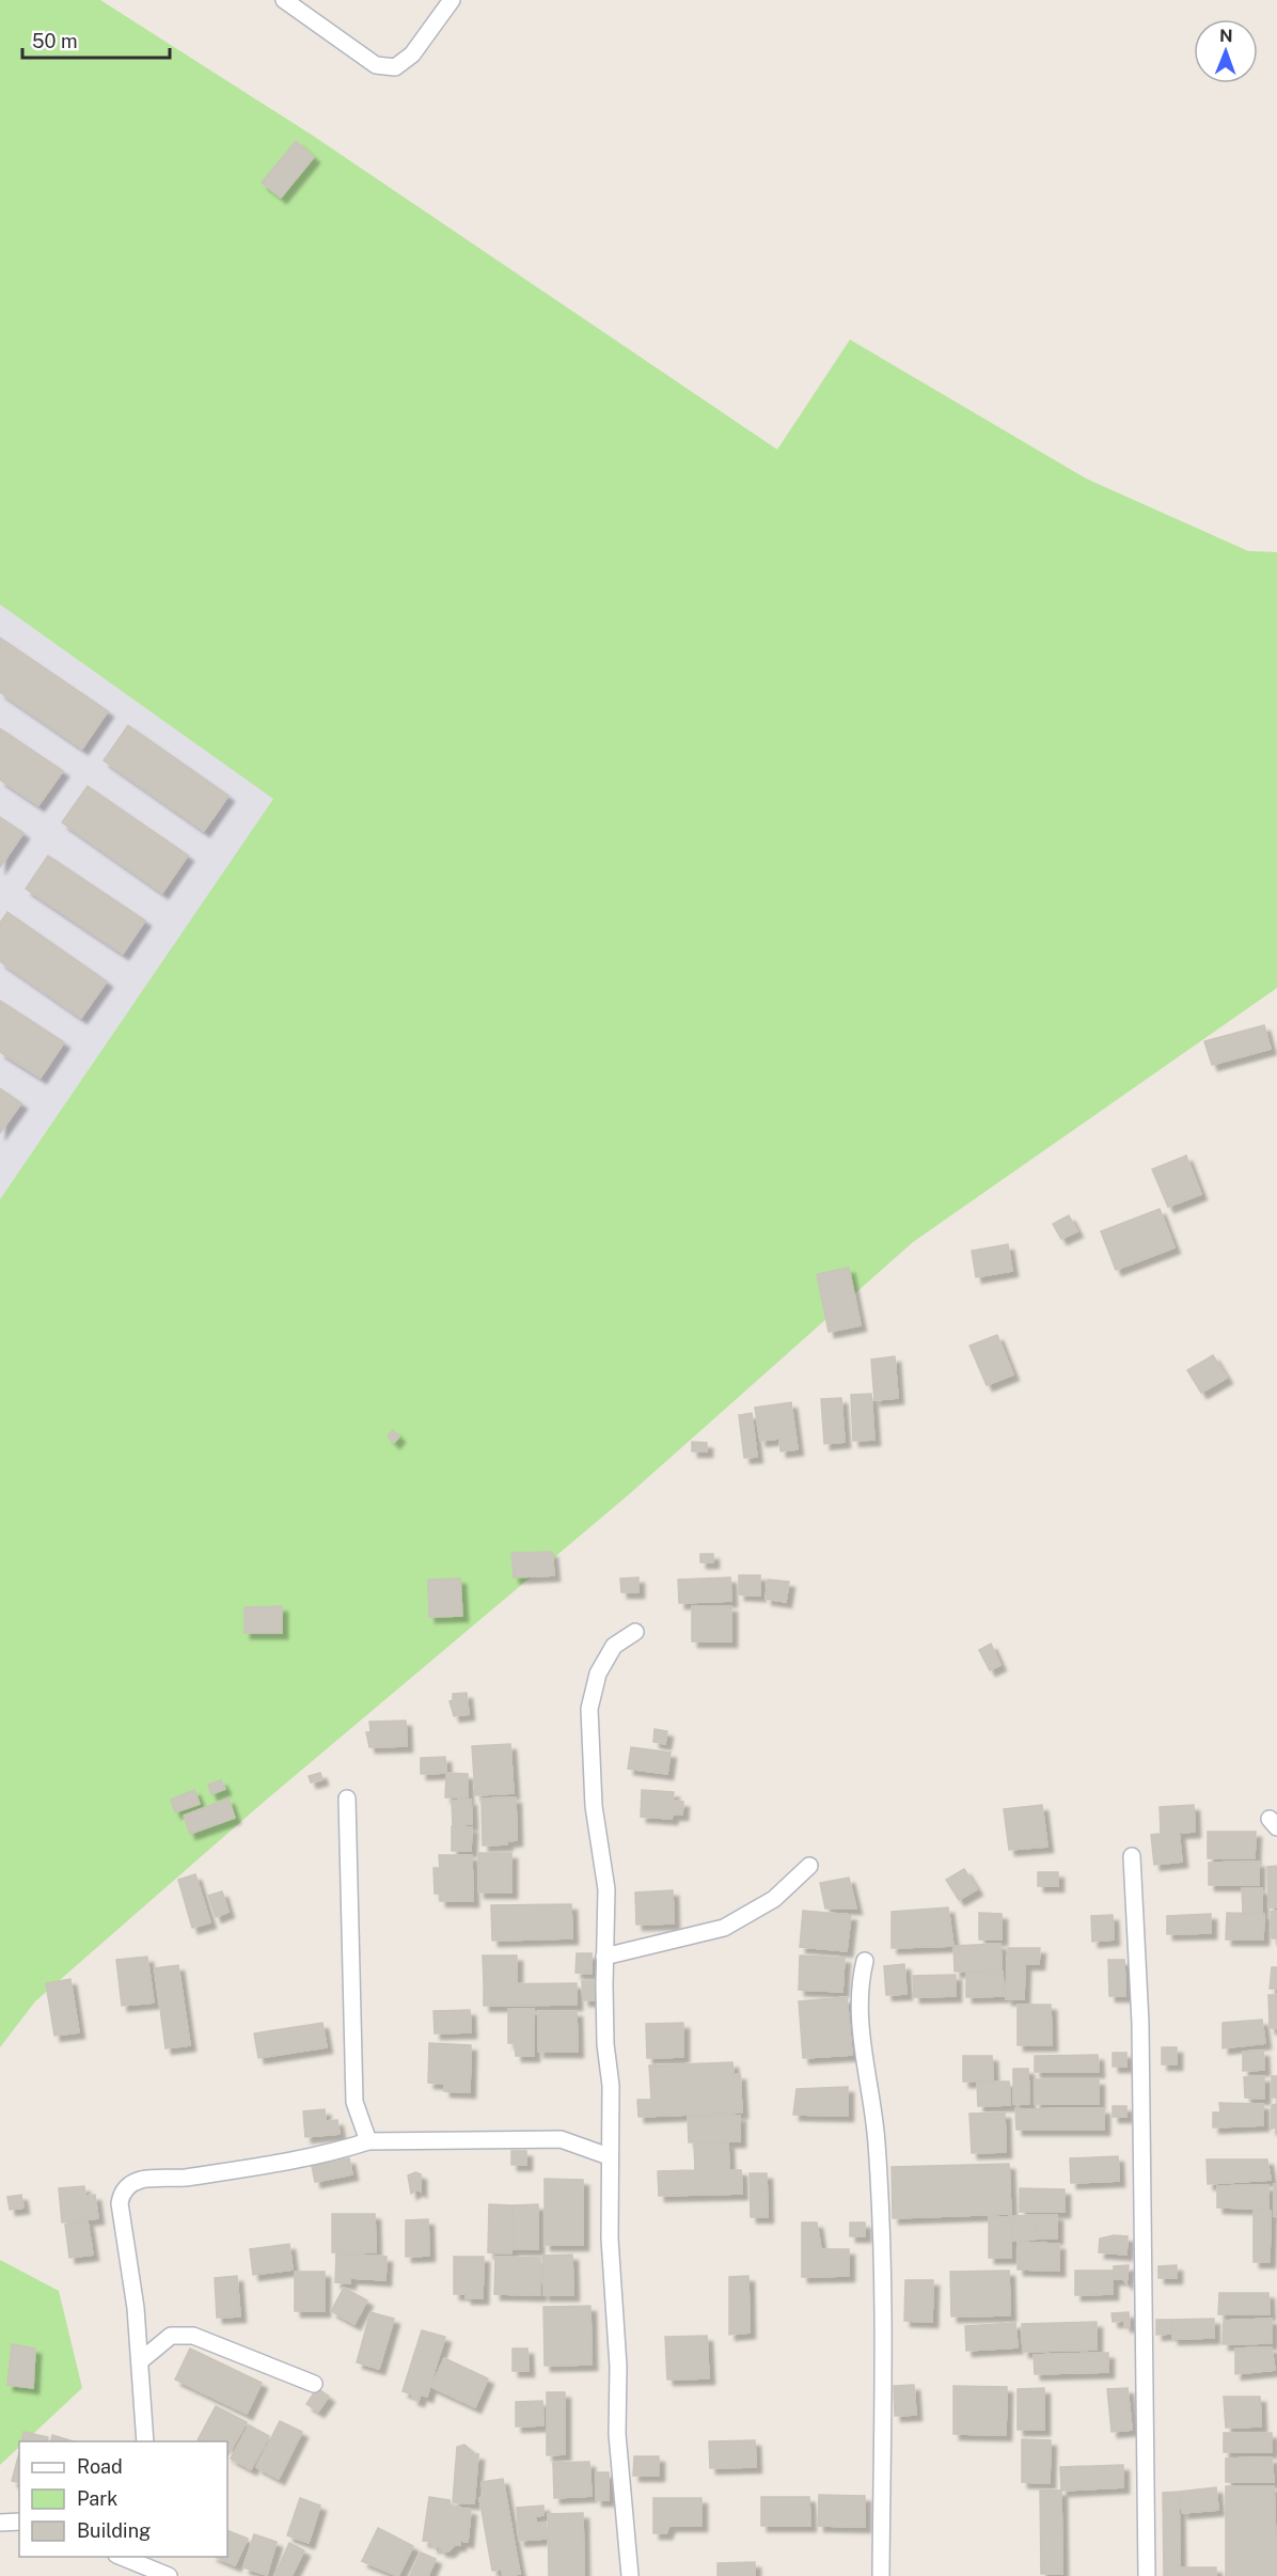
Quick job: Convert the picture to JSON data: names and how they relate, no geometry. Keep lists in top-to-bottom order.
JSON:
{
  "legend": ["Road", "Park", "Building"],
  "scale_bar": "50 m",
  "north": "top"
}
